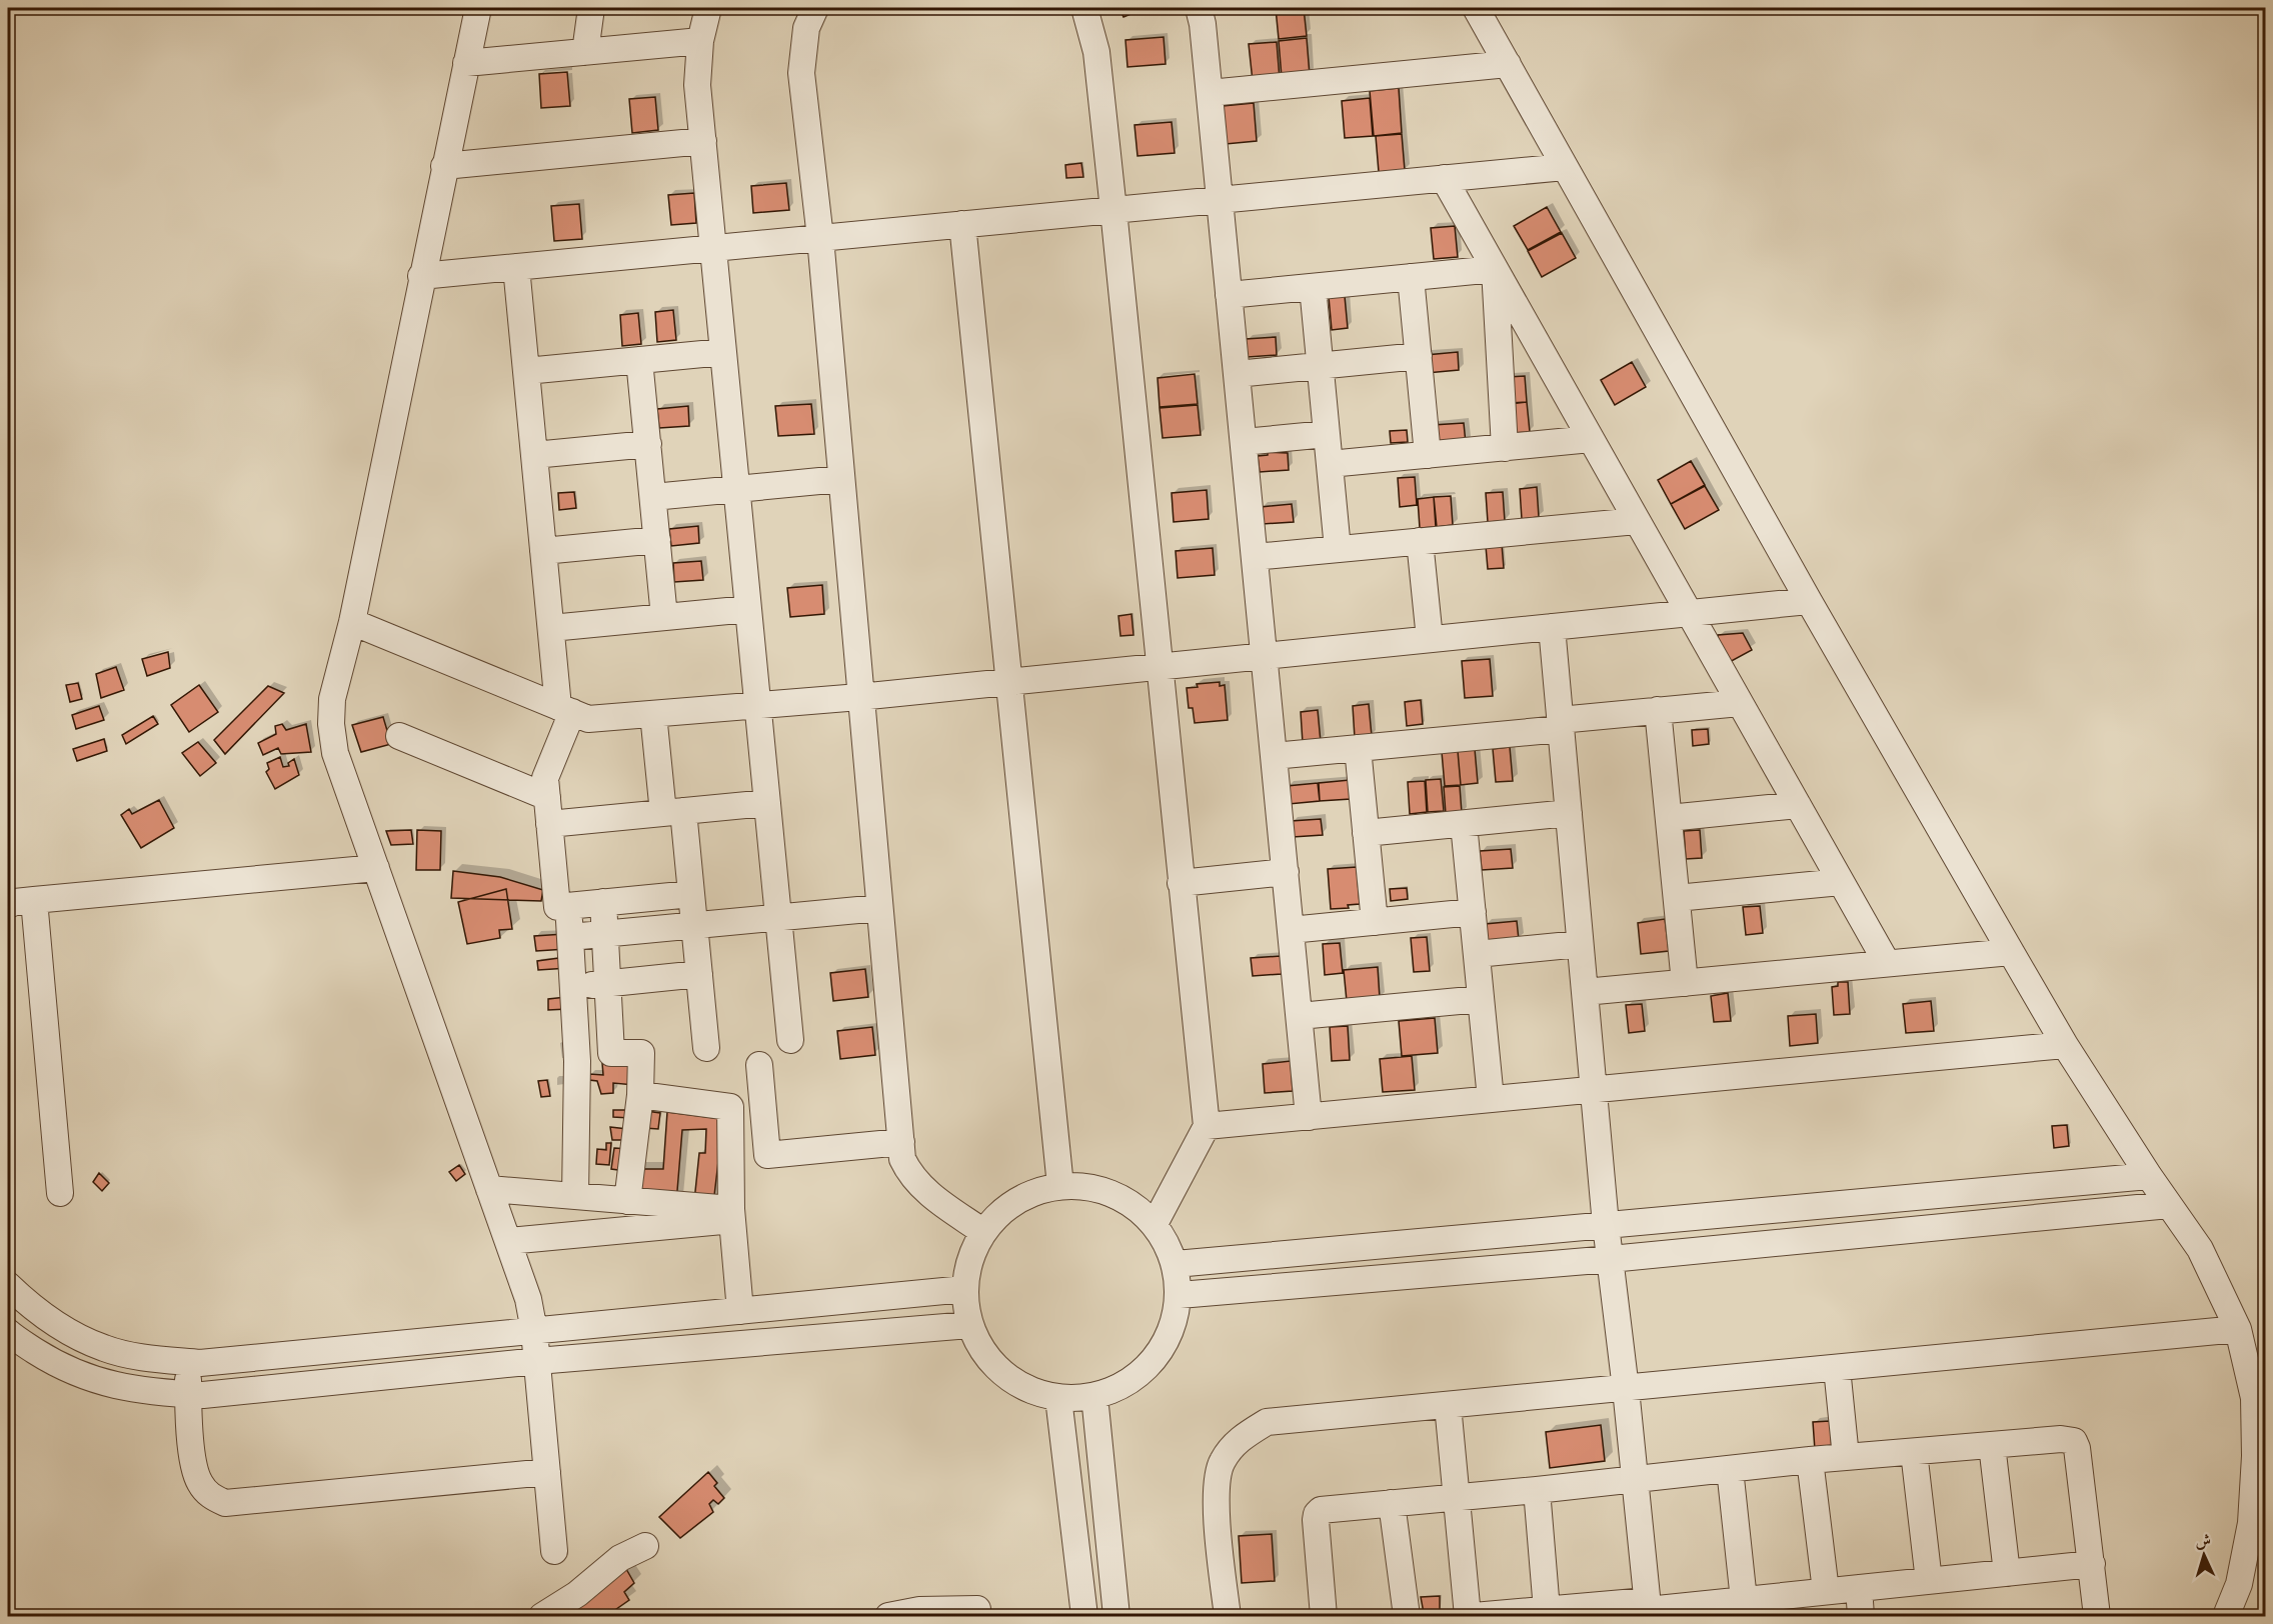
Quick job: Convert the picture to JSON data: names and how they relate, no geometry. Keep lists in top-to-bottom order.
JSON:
{
  "north": "top"
}
